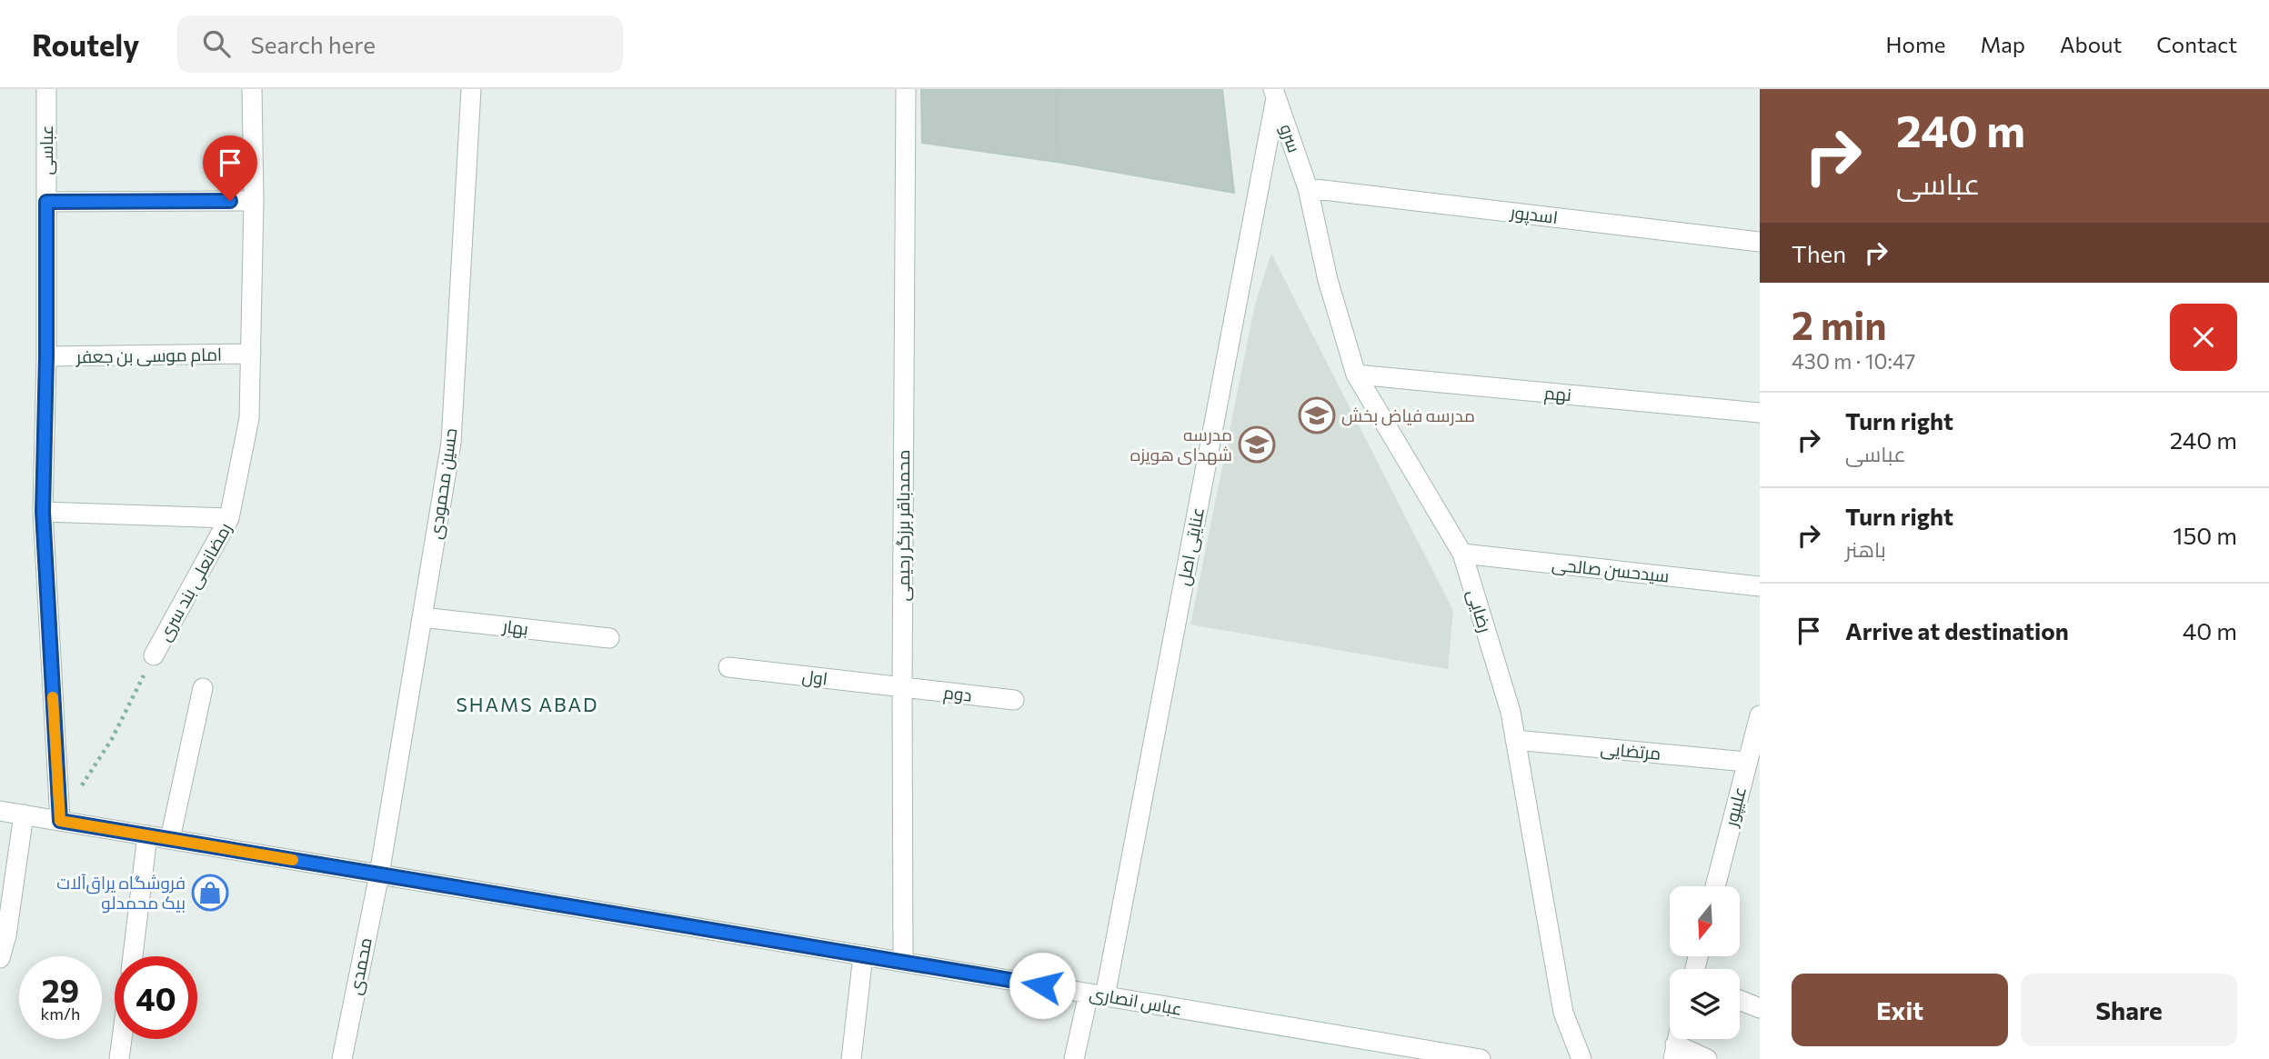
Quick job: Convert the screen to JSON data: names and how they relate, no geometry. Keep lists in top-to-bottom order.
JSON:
{
  "streets": {
    "street": [
      "سرو",
      "عباسی",
      "اسدپور",
      "امام موسی بن جعفر",
      "نهم",
      "حسین محمودی",
      "محمدباقر برزگر رحیمی",
      "عنایتی اصل",
      "سیدحسن صالحی",
      "رمضانعلی بند سری",
      "رضایی",
      "بهار",
      "اول",
      "دوم",
      "مرتضایی",
      "علیپور",
      "محمدی",
      "عباس انصاری"
    ]
  },
  "crossings": [
    ["سرو", "اسدپور"],
    ["سرو", "عنایتی اصل"],
    ["سرو", "رضایی"],
    ["عباسی", "امام موسی بن جعفر"],
    ["عباسی", "رمضانعلی بند سری"],
    ["عباسی", "عباس انصاری"],
    ["اسدپور", "رضایی"],
    ["امام موسی بن جعفر", "رمضانعلی بند سری"],
    ["نهم", "رضایی"],
    ["حسین محمودی", "بهار"],
    ["حسین محمودی", "محمدی"],
    ["حسین محمودی", "عباس انصاری"],
    ["محمدباقر برزگر رحیمی", "اول"],
    ["محمدباقر برزگر رحیمی", "دوم"],
    ["محمدباقر برزگر رحیمی", "عباس انصاری"],
    ["عنایتی اصل", "عباس انصاری"],
    ["سیدحسن صالحی", "رضایی"],
    ["رمضانعلی بند سری", "عباس انصاری"],
    ["رضایی", "مرتضایی"],
    ["اول", "دوم"],
    ["مرتضایی", "علیپور"],
    ["محمدی", "عباس انصاری"]
  ],
  "districts": ["SHAMS ABAD"],
  "places": {
    "school or university": ["مدرسه فیاض بخش", "مدرسه شهدای هویزه"],
    "shop": ["فروشگاه یراق‌آلات بیک محمدلو"]
  },
  "north": "bottom",
  "page": {
    "header": "Routely",
    "search": "Search here",
    "nav": [
      "Home",
      "Map",
      "About",
      "Contact"
    ],
    "turn": ["240 m", "عباسی"],
    "then": "Then",
    "heading": ["2 min", "430 m · 10:47"],
    "list": [
      {
        "name": "Turn right",
        "note": "عباسی",
        "value": "240 m"
      },
      {
        "name": "Turn right",
        "note": "باهنر",
        "value": "150 m"
      },
      {
        "name": "Arrive at destination",
        "value": "40 m"
      }
    ],
    "speed": "29 km/h",
    "limit": "40",
    "buttons": ["Exit", "Share"]
  }
}
